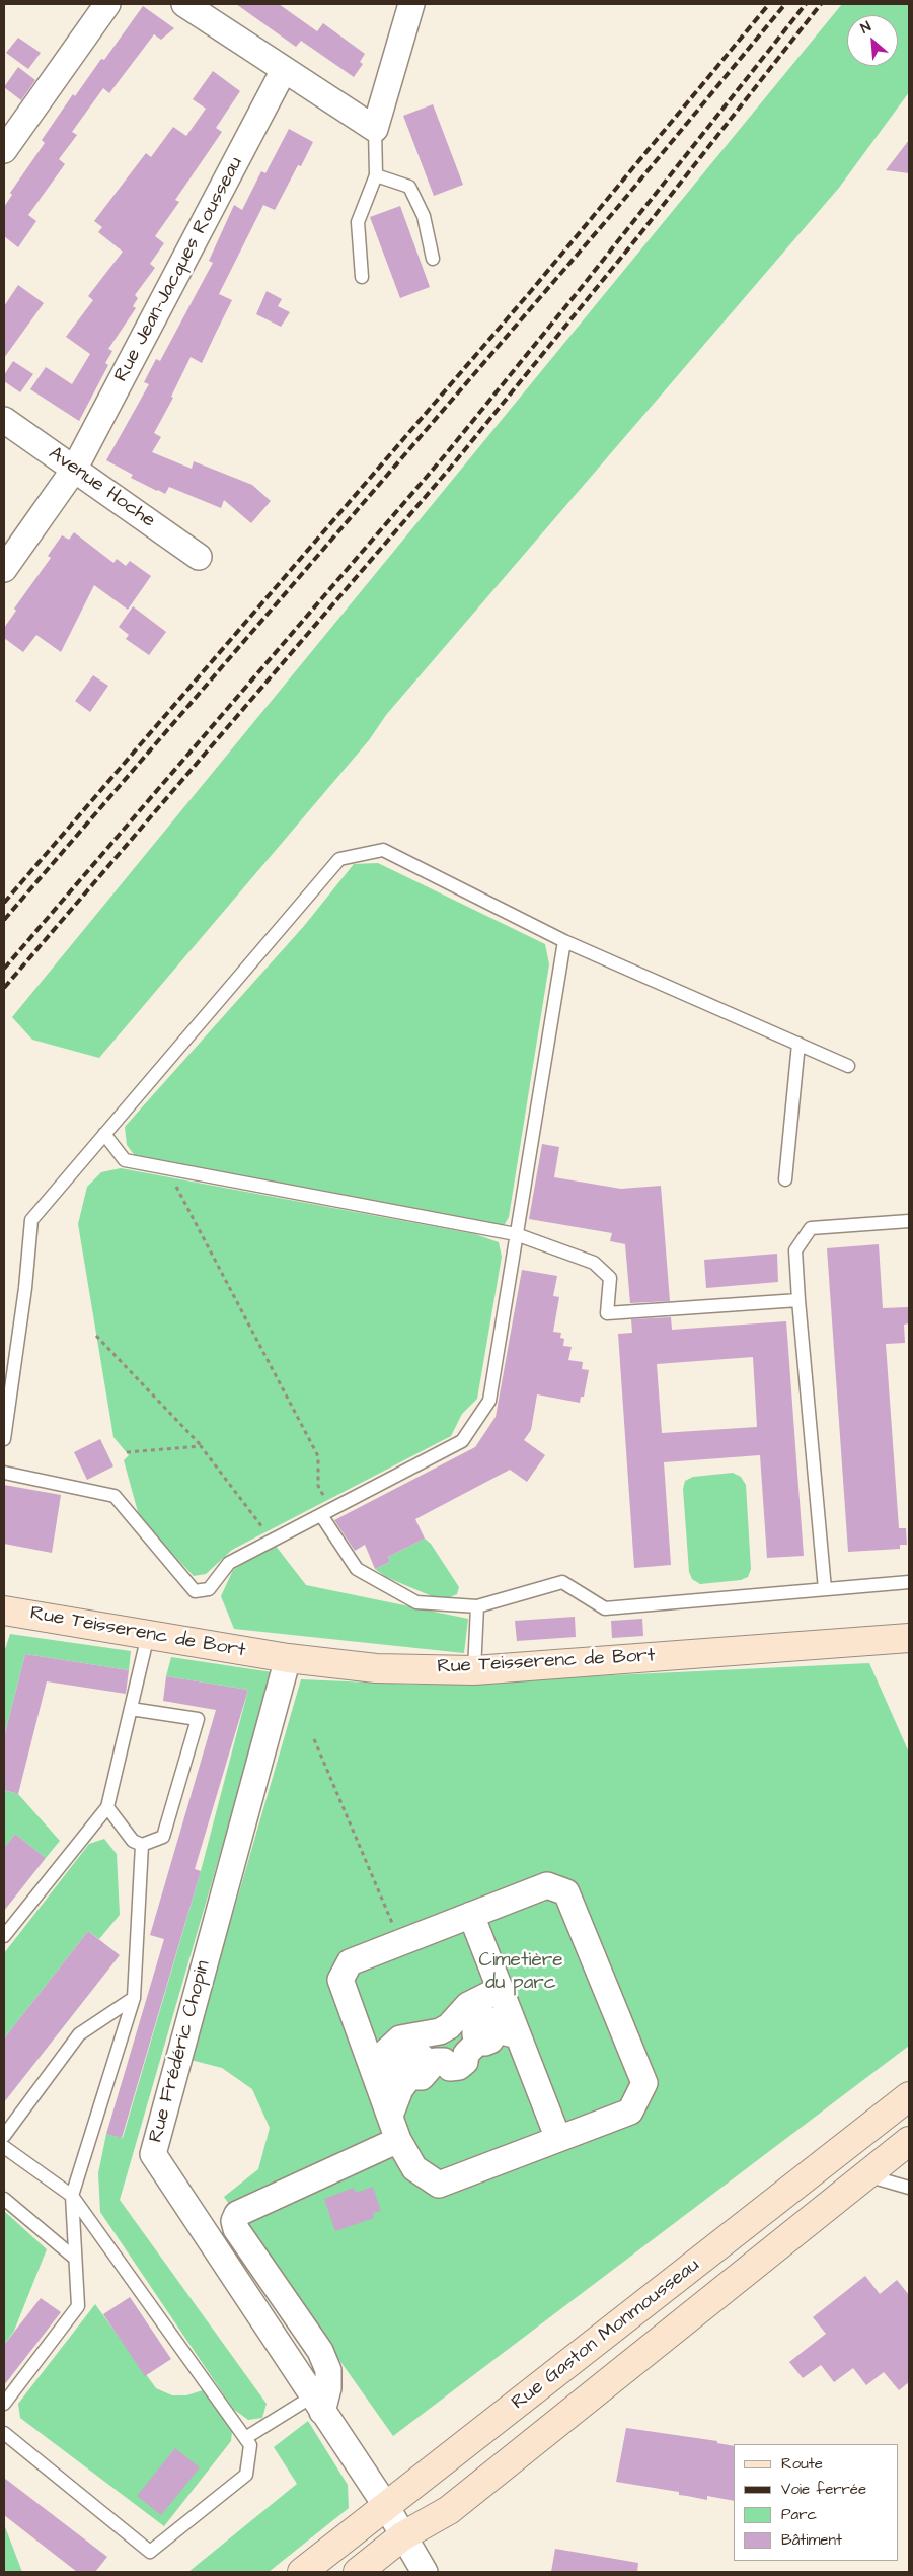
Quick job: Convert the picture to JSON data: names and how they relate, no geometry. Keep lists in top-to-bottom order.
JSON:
{
  "streets": {
    "main road": ["Rue Teisserenc de Bort", "Rue Gaston Monmousseau"],
    "street": ["Rue Jean-Jacques Rousseau", "Avenue Hoche", "Rue Frédéric Chopin"]
  },
  "crossings": [
    ["Rue Jean-Jacques Rousseau", "Avenue Hoche"],
    ["Rue Teisserenc de Bort", "Rue Frédéric Chopin"],
    ["Rue Frédéric Chopin", "Rue Gaston Monmousseau"]
  ],
  "parks": ["Cimetière du parc"],
  "legend": [
    "Route",
    "Voie ferrée",
    "Parc",
    "Bâtiment"
  ],
  "north": "top left"
}
